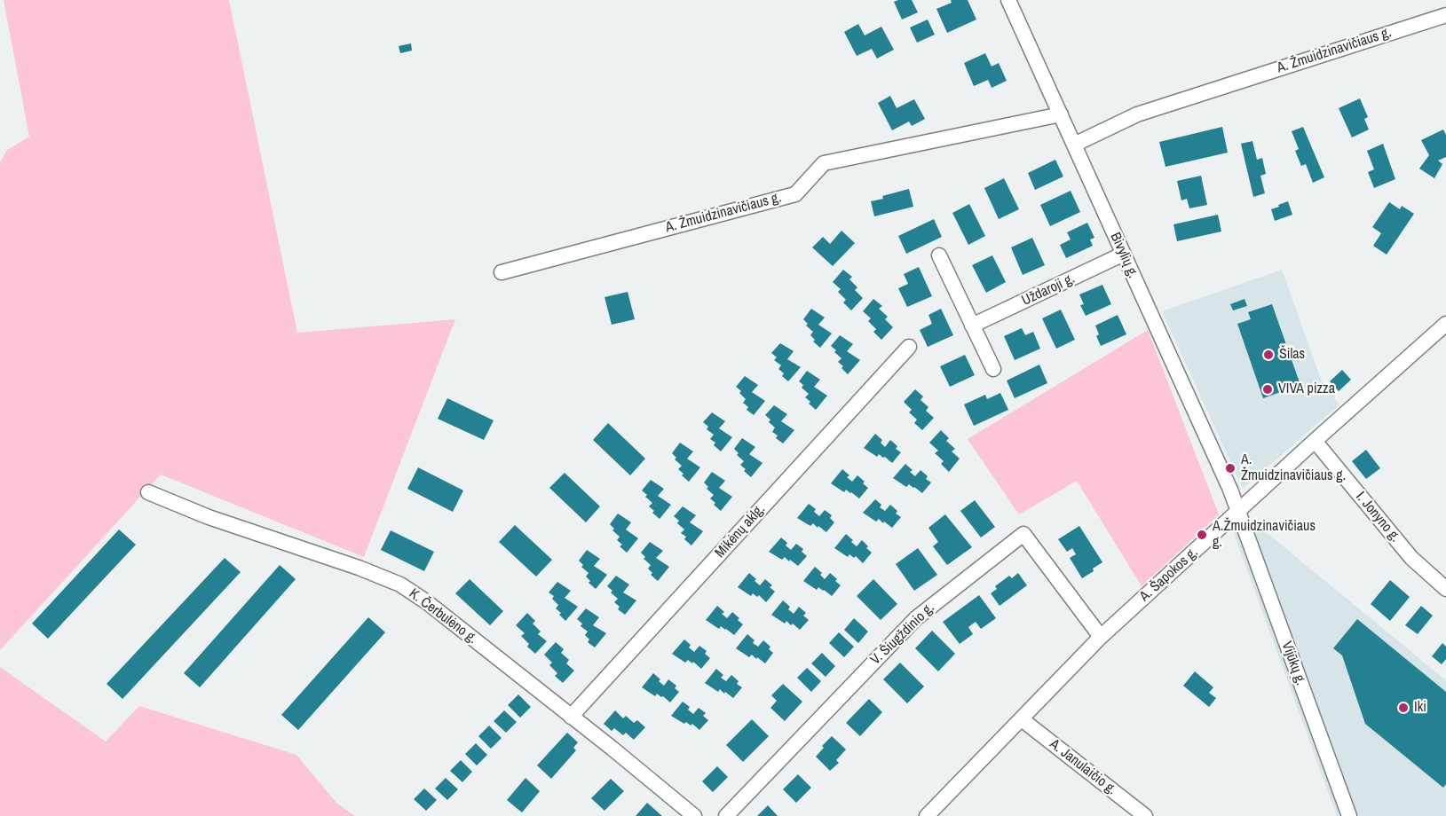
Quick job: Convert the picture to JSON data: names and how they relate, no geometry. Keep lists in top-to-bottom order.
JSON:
{
  "streets": {
    "street": [
      "A. Žmuidzinavičiaus g.",
      "Bivylių g.",
      "Uždaroji g.",
      "I. Jonyno g.",
      "Mikėnų aklg.",
      "A. Šapokos g.",
      "K. Čerbulėno g.",
      "V. Šiugždinio g.",
      "Vijūkų g.",
      "A. Janulaičio g."
    ]
  },
  "crossings": [
    ["A. Žmuidzinavičiaus g.", "Bivylių g."],
    ["Bivylių g.", "Uždaroji g."],
    ["Bivylių g.", "A. Šapokos g."],
    ["Bivylių g.", "Vijūkų g."],
    ["I. Jonyno g.", "A. Šapokos g."],
    ["Mikėnų aklg.", "K. Čerbulėno g."],
    ["A. Šapokos g.", "V. Šiugždinio g."],
    ["A. Šapokos g.", "Vijūkų g."],
    ["A. Šapokos g.", "A. Janulaičio g."]
  ],
  "places": [
    "Šilas",
    "VIVA pizza",
    "A. Žmuidzinavičiaus g.",
    "A.Žmuidzinavičiaus g.",
    "Iki"
  ]
}
